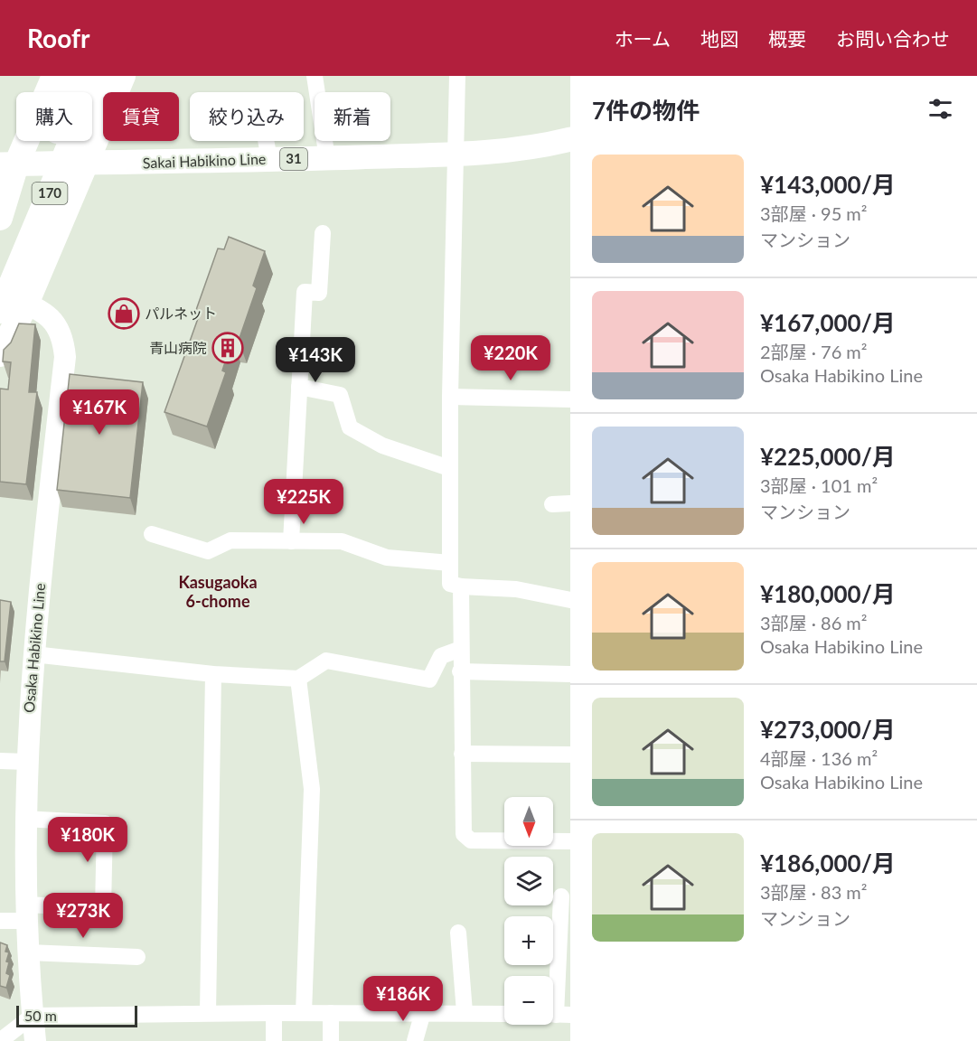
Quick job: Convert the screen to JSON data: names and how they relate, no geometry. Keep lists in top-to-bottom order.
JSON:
{
  "streets": {
    "highway": ["170"],
    "main road": ["31", "Sakai Habikino Line", "Osaka Habikino Line"]
  },
  "districts": ["Kasugaoka 6-chome"],
  "places": {
    "shop": ["パルネット"],
    "building": ["青山病院"]
  },
  "scale_bar": "50 m",
  "north": "bottom",
  "page": {
    "header": "Roofr",
    "nav": [
      "ホーム",
      "地図",
      "概要",
      "お問い合わせ"
    ],
    "heading": "7件の物件",
    "chip": [
      "購入",
      "賃貸",
      "絞り込み",
      "新着"
    ],
    "list": [
      {
        "name": "¥143,000/月",
        "note": "3部屋 · 95 m² · マンション"
      },
      {
        "name": "¥167,000/月",
        "note": "2部屋 · 76 m² · Osaka Habikino Line"
      },
      {
        "name": "¥225,000/月",
        "note": "3部屋 · 101 m² · マンション"
      },
      {
        "name": "¥180,000/月",
        "note": "3部屋 · 86 m² · Osaka Habikino Line"
      },
      {
        "name": "¥273,000/月",
        "note": "4部屋 · 136 m² · Osaka Habikino Line"
      },
      {
        "name": "¥186,000/月",
        "note": "3部屋 · 83 m² · マンション"
      }
    ],
    "price": [
      "¥220K",
      "¥143K",
      "¥167K",
      "¥225K",
      "¥180K",
      "¥273K",
      "¥186K"
    ],
    "map_buttons": ["+", "−"],
    "scale": "50 m"
  }
}
